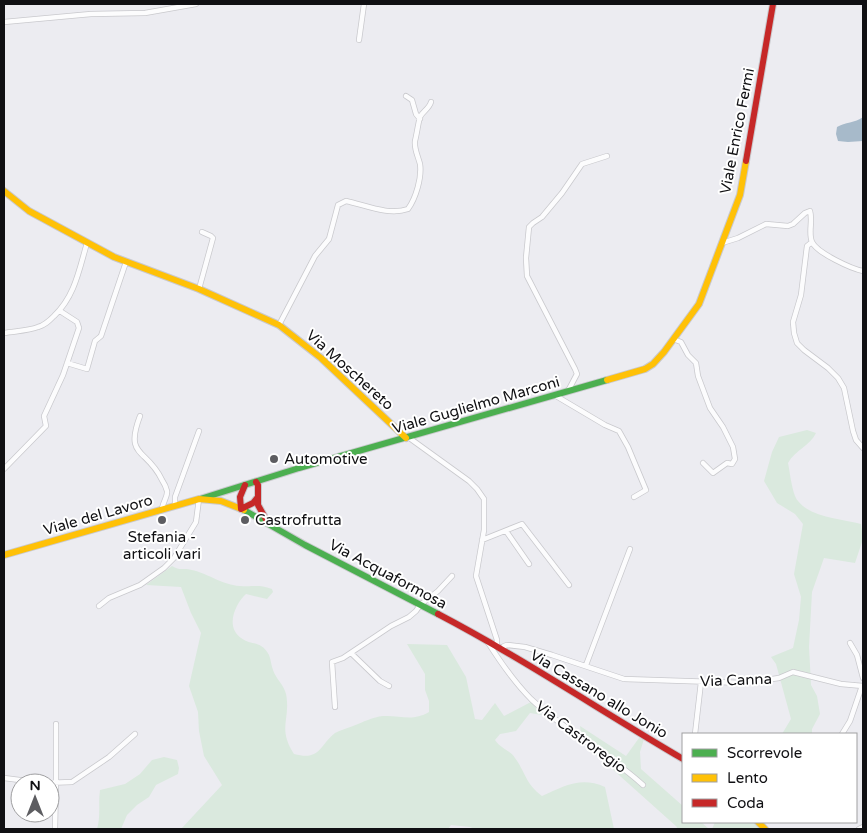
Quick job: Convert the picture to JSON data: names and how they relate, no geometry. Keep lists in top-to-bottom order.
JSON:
{
  "streets": {
    "main road": [
      "Viale Enrico Fermi",
      "Via Moschereto",
      "Viale Guglielmo Marconi",
      "Viale del Lavoro",
      "Via Acquaformosa",
      "Via Cassano allo Jonio"
    ],
    "street": ["Via Canna", "Via Castroregio"]
  },
  "crossings": [
    ["Viale Enrico Fermi", "Viale Guglielmo Marconi"],
    ["Via Moschereto", "Viale Guglielmo Marconi"],
    ["Viale Guglielmo Marconi", "Viale del Lavoro"],
    ["Viale del Lavoro", "Via Acquaformosa"],
    ["Via Acquaformosa", "Via Canna"],
    ["Via Acquaformosa", "Via Cassano allo Jonio"],
    ["Via Acquaformosa", "Via Castroregio"],
    ["Via Canna", "Via Cassano allo Jonio"]
  ],
  "places": ["Automotive", "Stefania - articoli vari", "Castrofrutta"],
  "legend": ["Scorrevole", "Lento", "Coda"],
  "north": "top"
}
